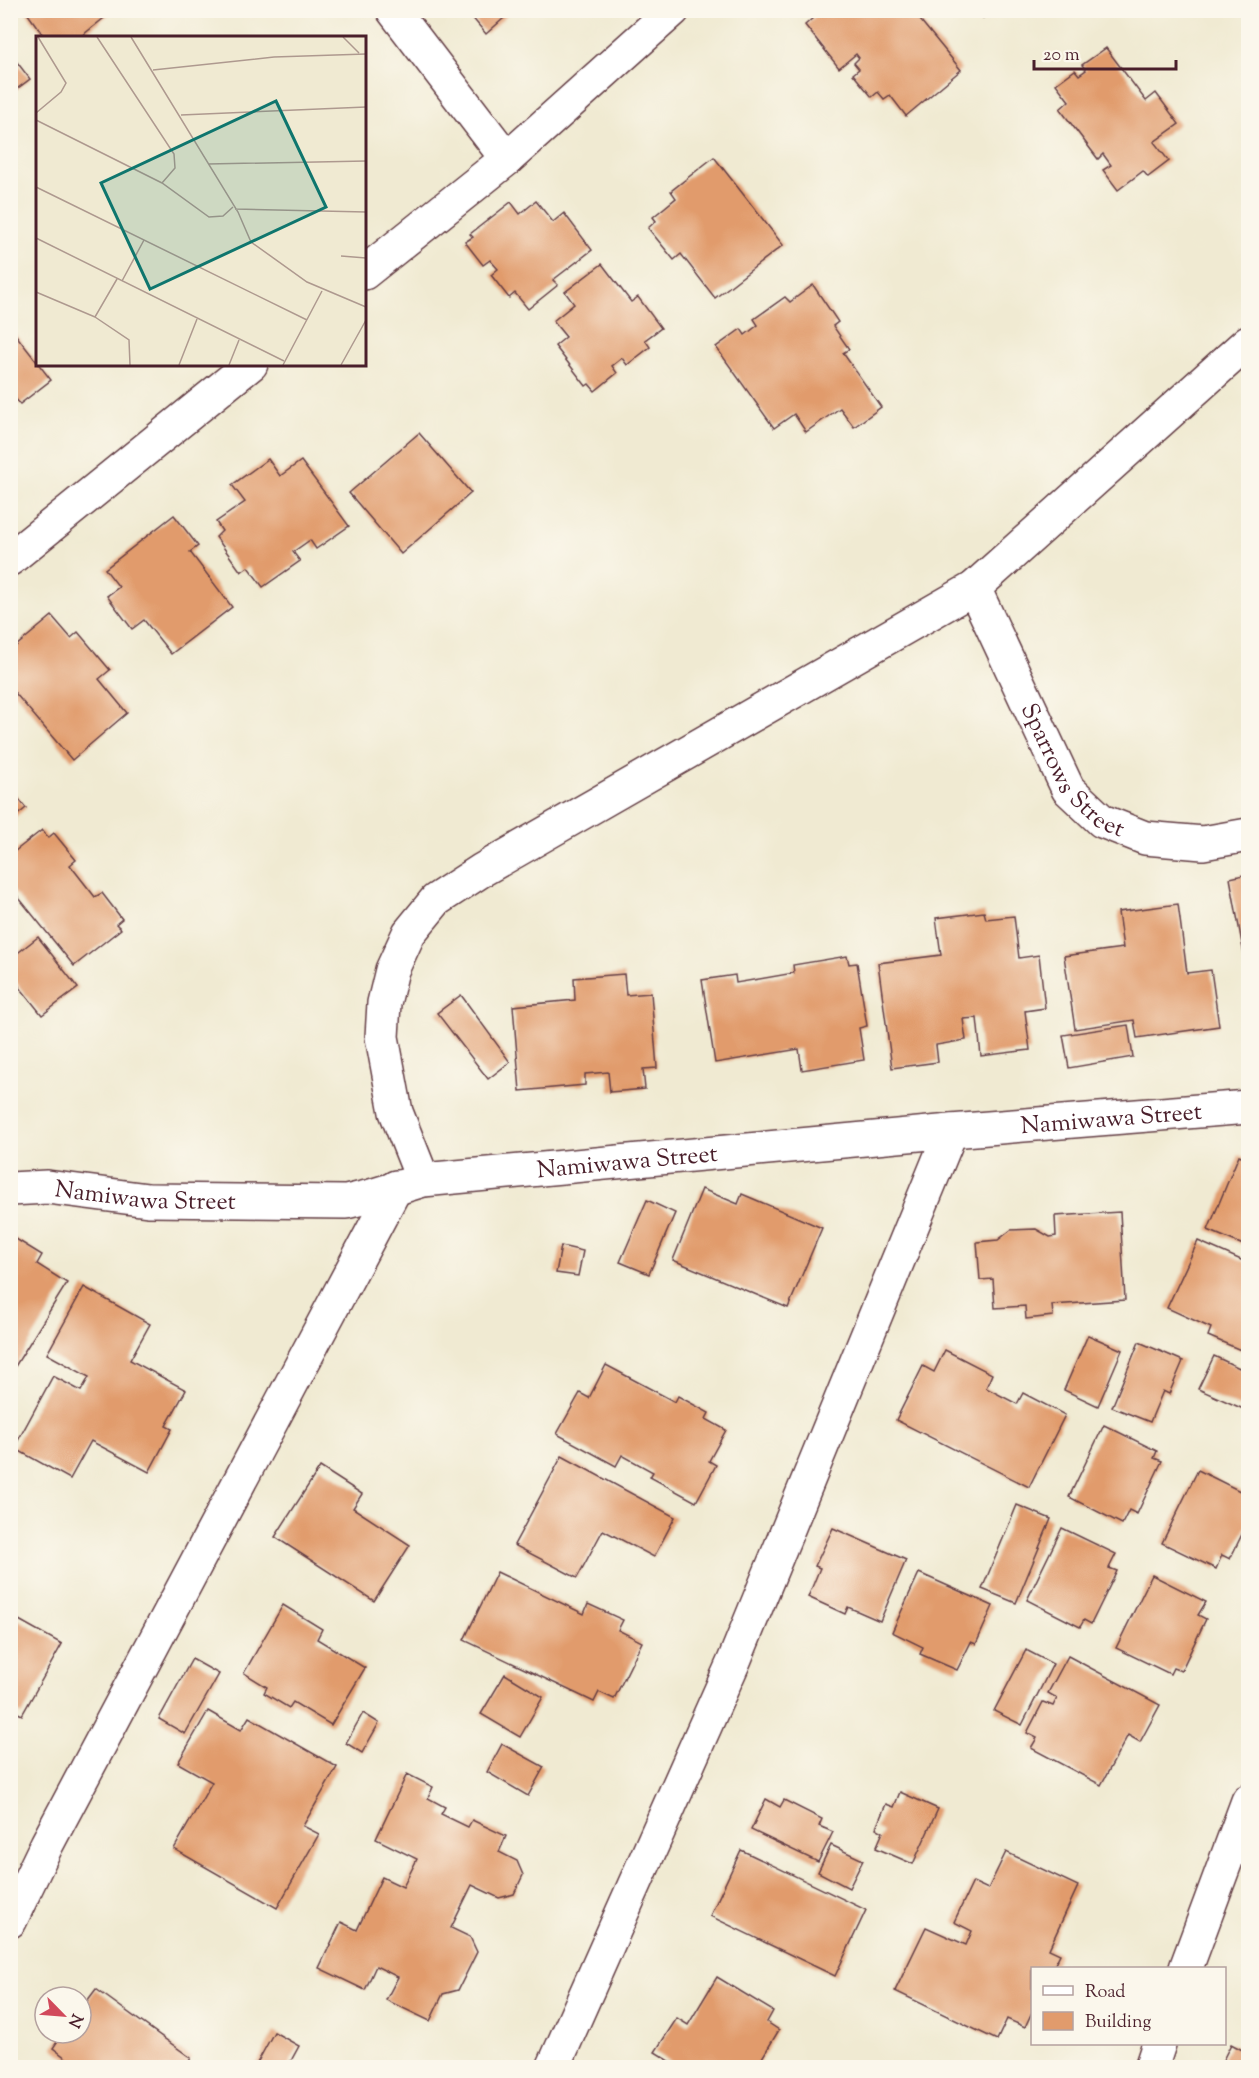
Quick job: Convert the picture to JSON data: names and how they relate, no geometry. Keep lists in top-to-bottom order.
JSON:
{
  "streets": {
    "street": ["Sparrows Street", "Namiwawa Street"]
  },
  "legend": ["Road", "Building"],
  "scale_bar": "20 m",
  "north": "bottom right"
}
